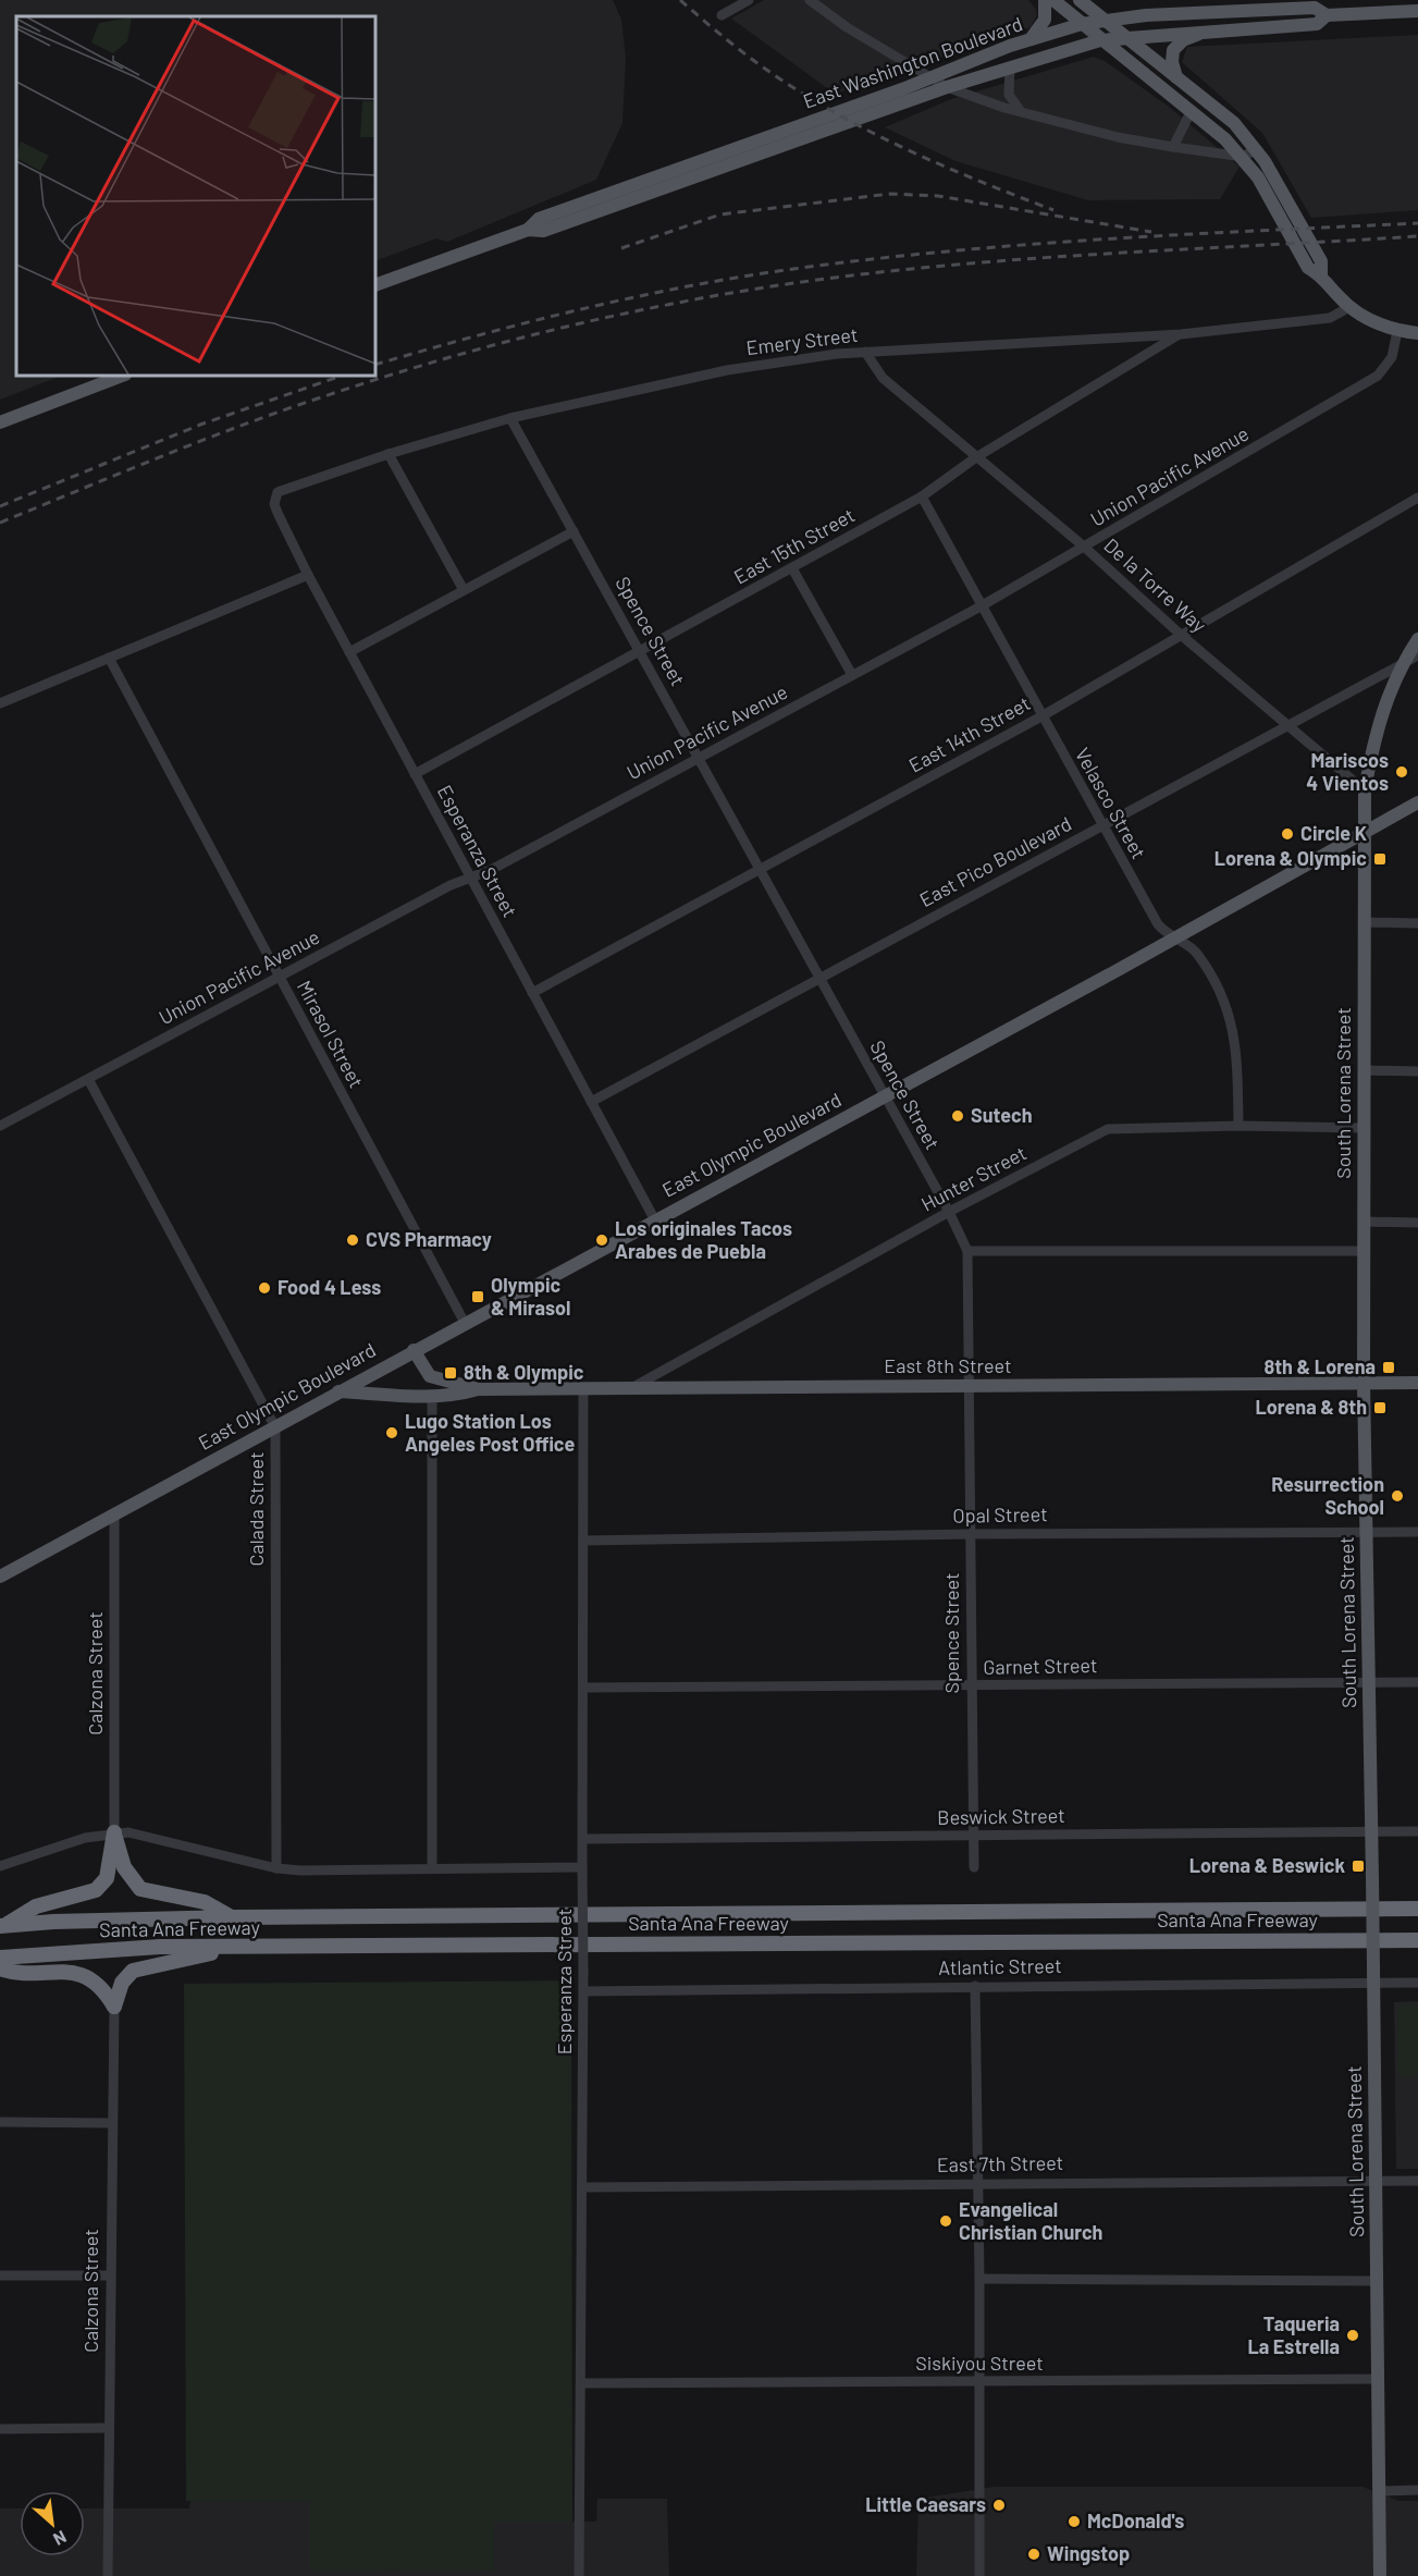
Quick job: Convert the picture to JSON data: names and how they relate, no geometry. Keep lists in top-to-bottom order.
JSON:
{
  "streets": {
    "highway": ["Santa Ana Freeway"],
    "main road": [
      "East Washington Boulevard",
      "South Lorena Street",
      "East Olympic Boulevard",
      "East 8th Street"
    ],
    "street": [
      "Emery Street",
      "Union Pacific Avenue",
      "East 15th Street",
      "De la Torre Way",
      "Spence Street",
      "East 14th Street",
      "Velasco Street",
      "Esperanza Street",
      "East Pico Boulevard",
      "Mirasol Street",
      "Hunter Street",
      "Calada Street",
      "Opal Street",
      "Garnet Street",
      "Calzona Street",
      "Beswick Street",
      "Atlantic Street",
      "East 7th Street",
      "Siskiyou Street"
    ]
  },
  "crossings": [
    ["Emery Street", "East 15th Street"],
    ["Emery Street", "De la Torre Way"],
    ["Emery Street", "Spence Street"],
    ["Emery Street", "Esperanza Street"],
    ["Union Pacific Avenue", "De la Torre Way"],
    ["Union Pacific Avenue", "Spence Street"],
    ["Union Pacific Avenue", "Velasco Street"],
    ["Union Pacific Avenue", "Esperanza Street"],
    ["Union Pacific Avenue", "Mirasol Street"],
    ["Union Pacific Avenue", "Calada Street"],
    ["East 15th Street", "De la Torre Way"],
    ["East 15th Street", "Spence Street"],
    ["East 15th Street", "Velasco Street"],
    ["East 15th Street", "Esperanza Street"],
    ["De la Torre Way", "East 14th Street"],
    ["De la Torre Way", "East Pico Boulevard"],
    ["De la Torre Way", "South Lorena Street"],
    ["Spence Street", "East 14th Street"],
    ["Spence Street", "East Pico Boulevard"],
    ["Spence Street", "East Olympic Boulevard"],
    ["Spence Street", "Hunter Street"],
    ["Spence Street", "East 8th Street"],
    ["Spence Street", "Opal Street"],
    ["Spence Street", "Garnet Street"],
    ["Spence Street", "Beswick Street"],
    ["East 14th Street", "Velasco Street"],
    ["East 14th Street", "Esperanza Street"],
    ["Velasco Street", "East Pico Boulevard"],
    ["Velasco Street", "East Olympic Boulevard"],
    ["Velasco Street", "Hunter Street"],
    ["Esperanza Street", "East Pico Boulevard"],
    ["Esperanza Street", "East Olympic Boulevard"],
    ["Esperanza Street", "East 8th Street"],
    ["Esperanza Street", "Opal Street"],
    ["Esperanza Street", "Garnet Street"],
    ["Esperanza Street", "Beswick Street"],
    ["Esperanza Street", "Atlantic Street"],
    ["Esperanza Street", "East 7th Street"],
    ["Esperanza Street", "Siskiyou Street"],
    ["East Pico Boulevard", "South Lorena Street"],
    ["Mirasol Street", "East Olympic Boulevard"],
    ["South Lorena Street", "East Olympic Boulevard"],
    ["South Lorena Street", "Hunter Street"],
    ["South Lorena Street", "East 8th Street"],
    ["South Lorena Street", "Opal Street"],
    ["South Lorena Street", "Garnet Street"],
    ["South Lorena Street", "Beswick Street"],
    ["South Lorena Street", "Atlantic Street"],
    ["South Lorena Street", "East 7th Street"],
    ["South Lorena Street", "Siskiyou Street"],
    ["East Olympic Boulevard", "East 8th Street"],
    ["East Olympic Boulevard", "Calada Street"],
    ["East Olympic Boulevard", "Calzona Street"],
    ["Hunter Street", "East 8th Street"]
  ],
  "places": {
    "other": [
      "Mariscos 4 Vientos",
      "Circle K",
      "Sutech",
      "CVS Pharmacy",
      "Los originales Tacos Arabes de Puebla",
      "Food 4 Less",
      "Lugo Station Los Angeles Post Office",
      "Resurrection School",
      "Evangelical Christian Church",
      "Taqueria La Estrella",
      "Little Caesars",
      "McDonald's",
      "Wingstop"
    ],
    "transit": [
      "Lorena & Olympic",
      "Olympic & Mirasol",
      "8th & Lorena",
      "8th & Olympic",
      "Lorena & 8th",
      "Lorena & Beswick"
    ]
  },
  "north": "bottom right"
}
